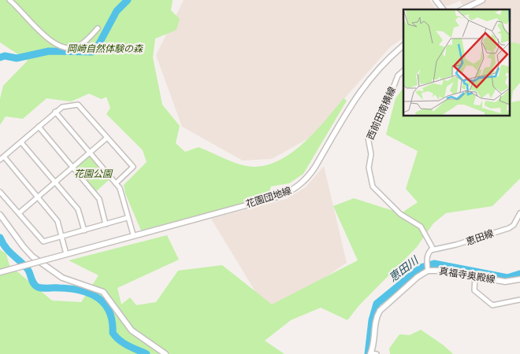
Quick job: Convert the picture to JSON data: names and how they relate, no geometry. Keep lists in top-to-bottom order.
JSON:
{
  "streets": {
    "street": [
      "西前田南横線",
      "花園団地線",
      "恵田線",
      "真福寺奥殿線"
    ]
  },
  "crossings": [
    ["西前田南横線", "恵田線"]
  ],
  "water": ["恵田川"],
  "parks": ["岡崎自然体験の森", "花園公園"]
}
